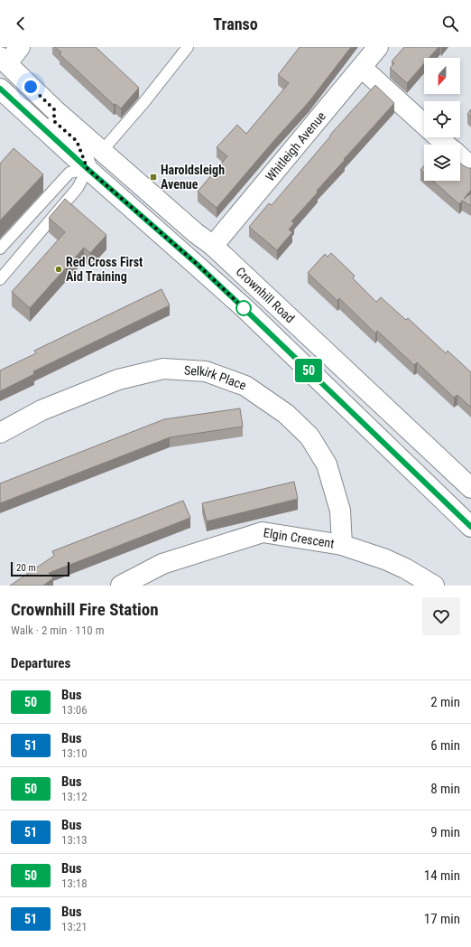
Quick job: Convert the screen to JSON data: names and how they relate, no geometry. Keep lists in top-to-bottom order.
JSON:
{
  "streets": {
    "street": [
      "Whitleigh Avenue",
      "Crownhill Road",
      "Selkirk Place",
      "Elgin Crescent"
    ]
  },
  "crossings": [
    ["Whitleigh Avenue", "Crownhill Road"],
    ["Selkirk Place", "Elgin Crescent"]
  ],
  "places": {
    "transit": ["Haroldsleigh Avenue"],
    "other": ["Red Cross First Aid Training"]
  },
  "lines": ["bus line 50"],
  "scale_bar": "20 m",
  "north": "bottom",
  "page": {
    "header": "Transo",
    "on_map": "50",
    "scale": "20 m",
    "heading": [
      ["Crownhill Fire Station", "Walk · 2 min · 110 m"],
      "Departures"
    ],
    "list": [
      {
        "mark": "50",
        "name": "Bus",
        "note": "13:06",
        "value": "2 min"
      },
      {
        "mark": "51",
        "name": "Bus",
        "note": "13:10",
        "value": "6 min"
      },
      {
        "mark": "50",
        "name": "Bus",
        "note": "13:12",
        "value": "8 min"
      },
      {
        "mark": "51",
        "name": "Bus",
        "note": "13:13",
        "value": "9 min"
      },
      {
        "mark": "50",
        "name": "Bus",
        "note": "13:18",
        "value": "14 min"
      },
      {
        "mark": "51",
        "name": "Bus",
        "note": "13:21",
        "value": "17 min"
      }
    ]
  }
}
